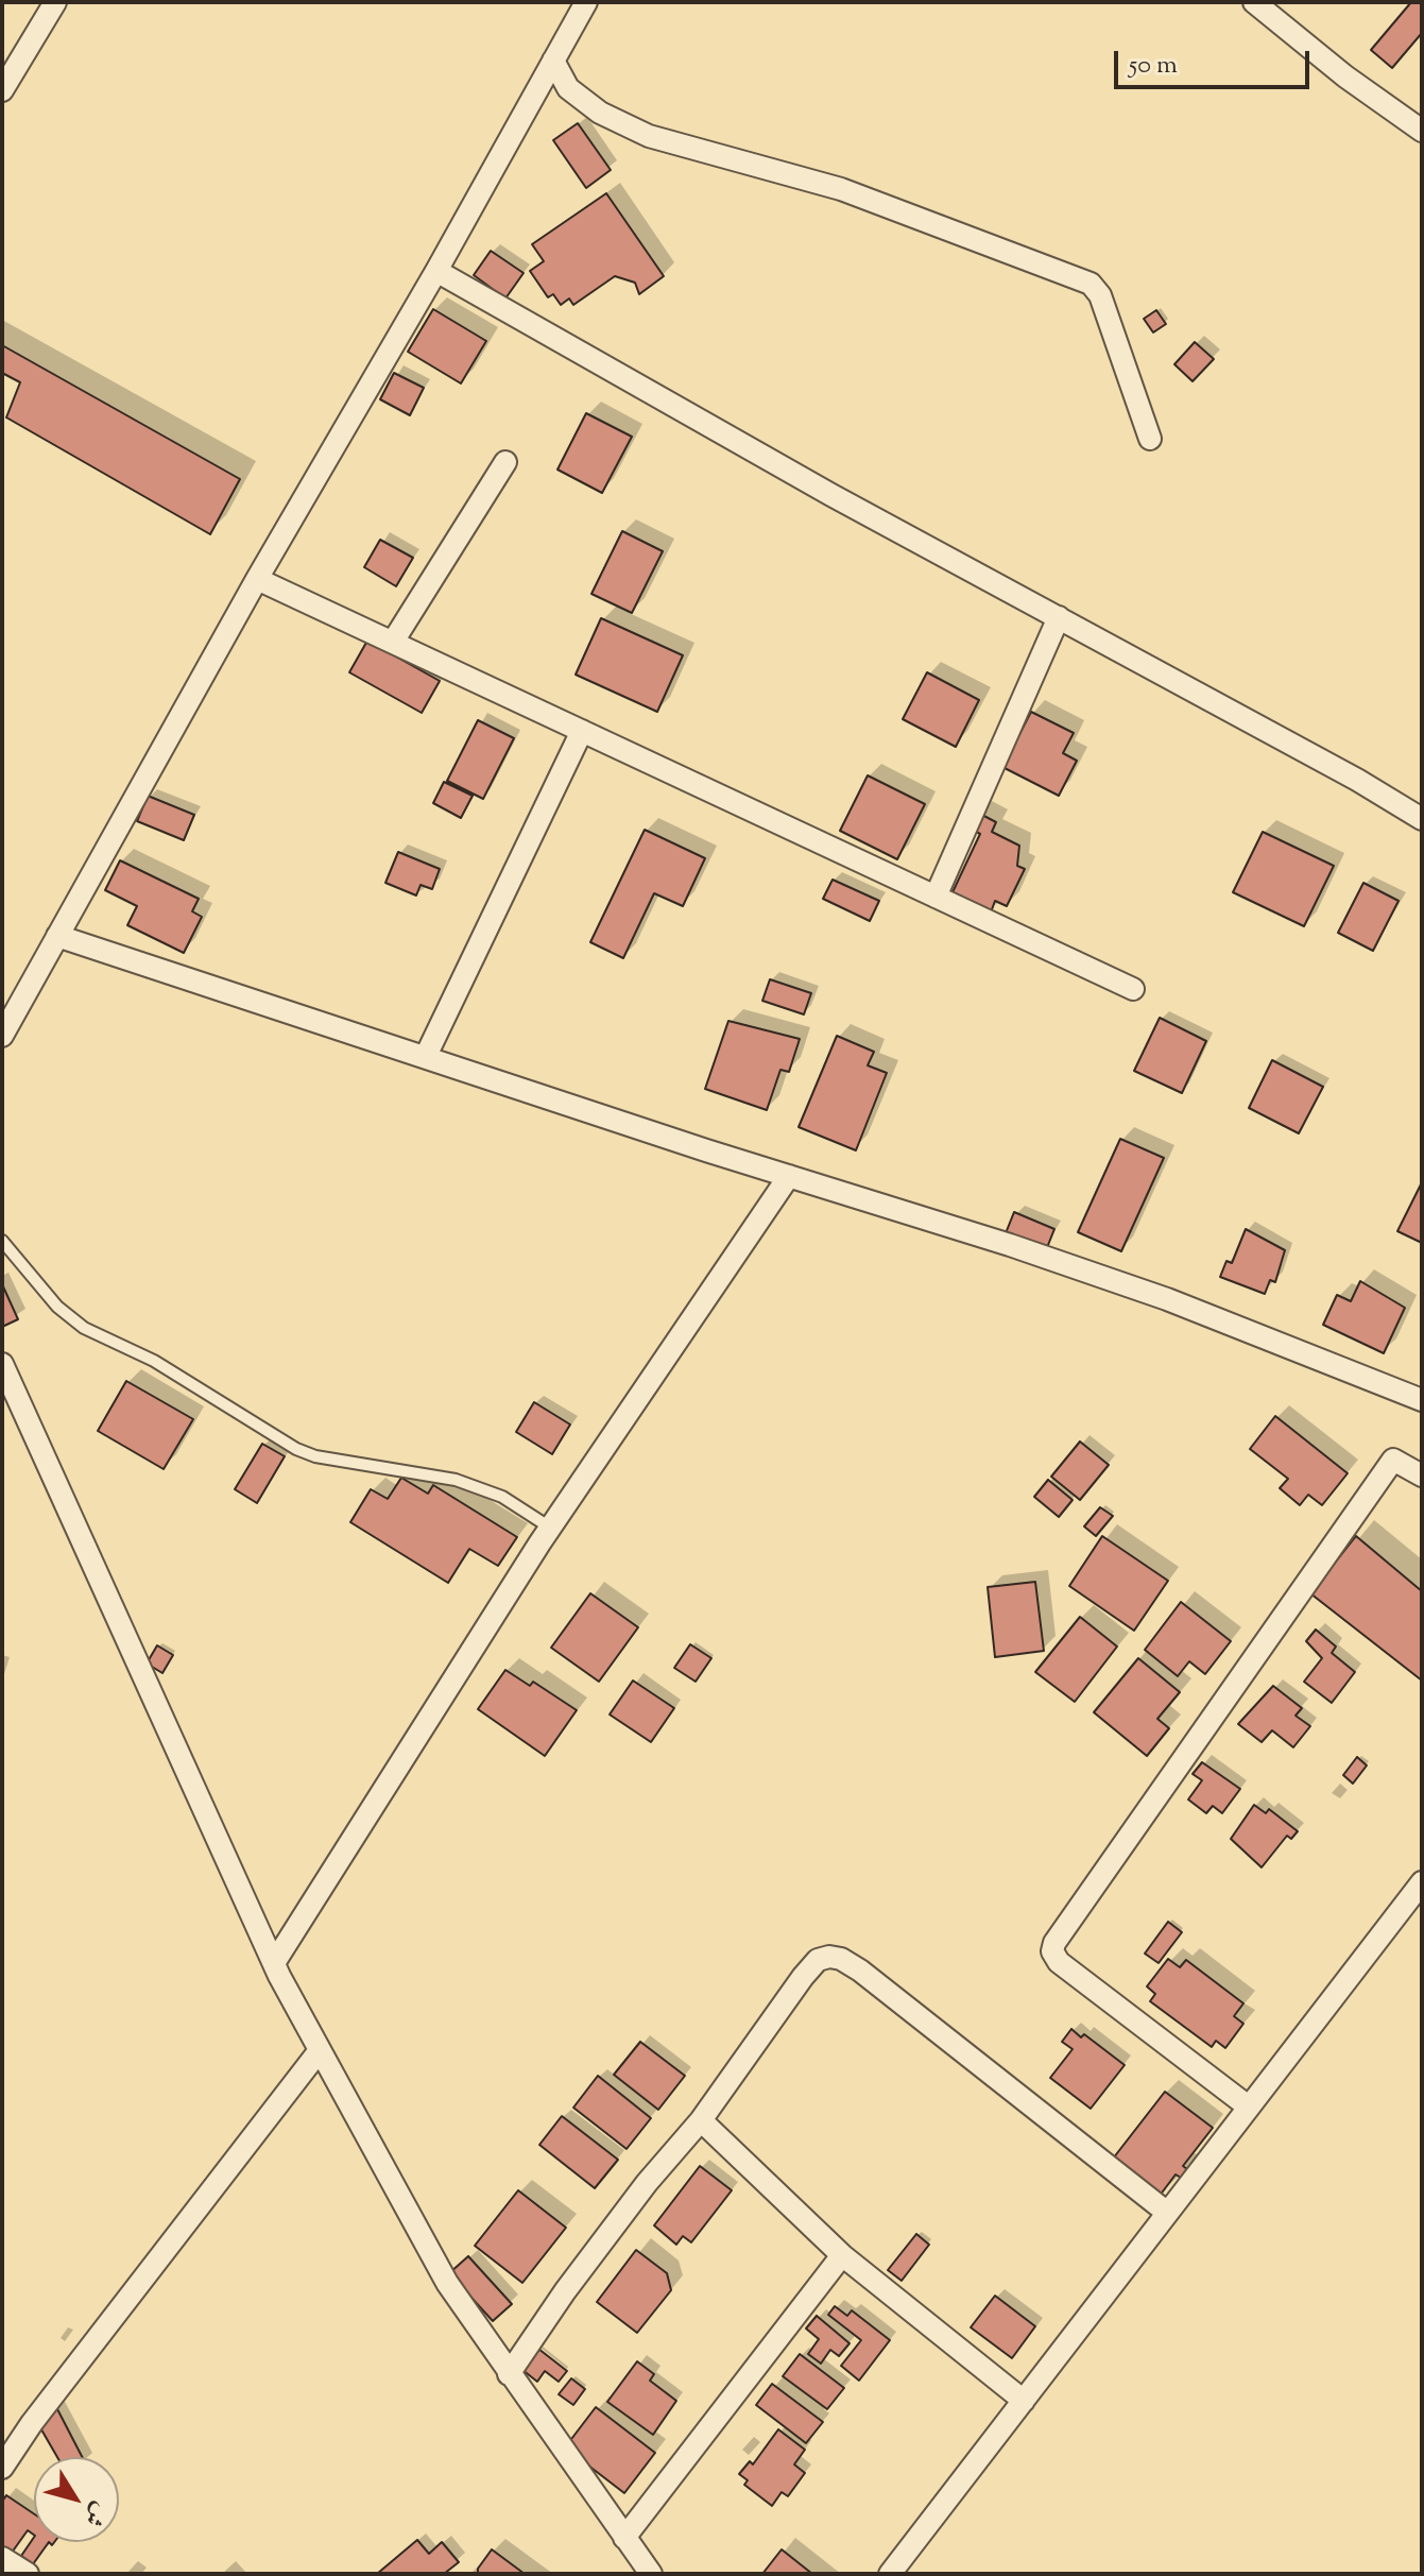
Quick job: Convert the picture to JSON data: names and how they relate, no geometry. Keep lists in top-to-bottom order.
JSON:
{
  "scale_bar": "50 m",
  "north": "bottom right"
}
